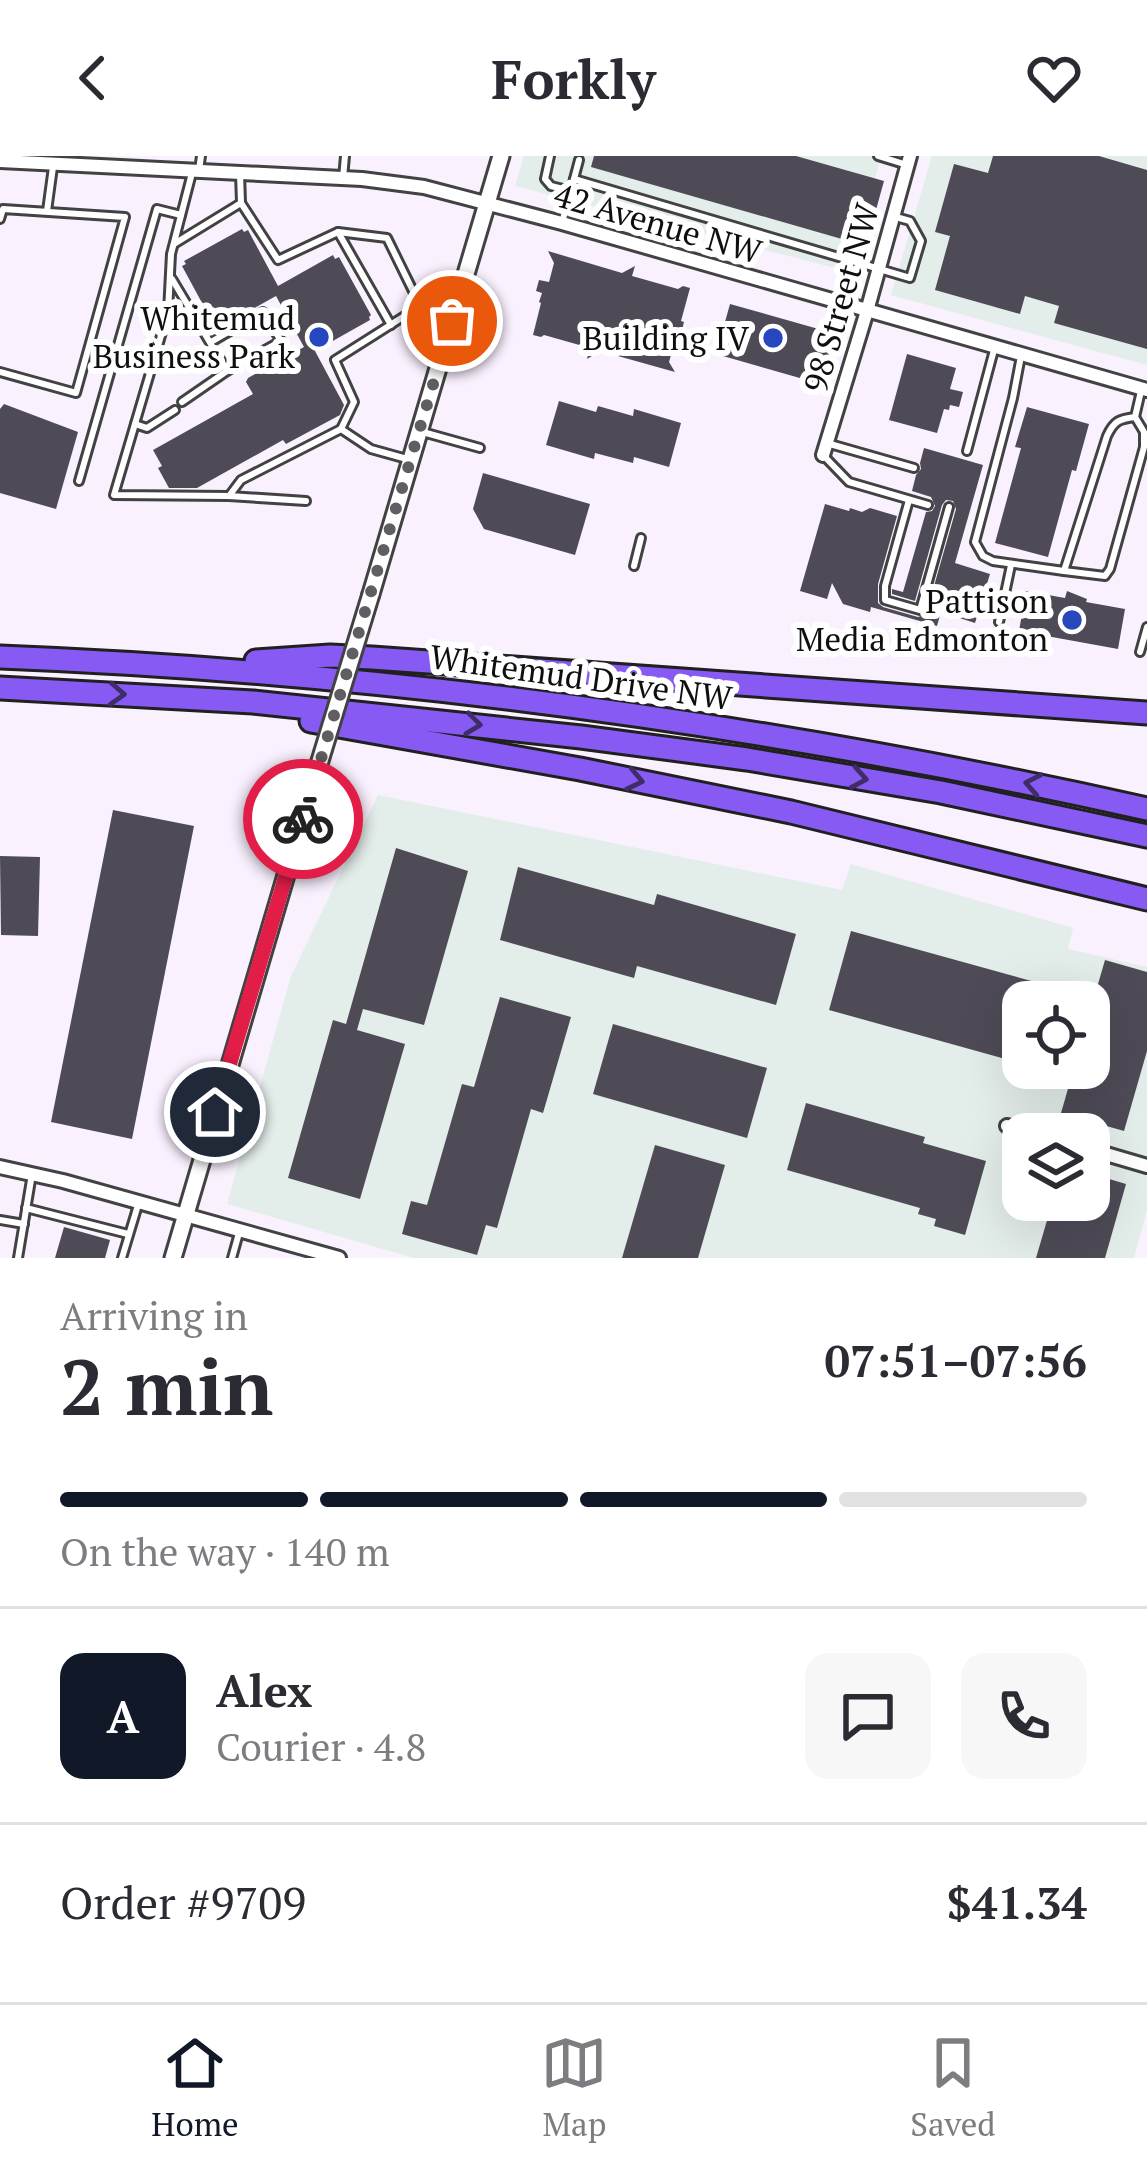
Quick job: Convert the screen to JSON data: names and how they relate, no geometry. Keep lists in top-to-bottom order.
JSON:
{
  "streets": {
    "highway": ["Whitemud Drive NW"],
    "street": ["42 Avenue NW", "98 Street NW"]
  },
  "crossings": [
    ["42 Avenue NW", "98 Street NW"]
  ],
  "places": ["Whitemud Business Park", "Building IV", "Pattison Media Edmonton"],
  "page": {
    "header": "Forkly",
    "heading": ["2 min", "Arriving in", "07:51–07:56"],
    "panel": [
      "Alex",
      "Courier · 4.8",
      "Order #9709",
      "$41.34"
    ],
    "bar": "On the way · 140 m",
    "round": "A",
    "tabs": ["Home", "Map", "Saved"]
  }
}
